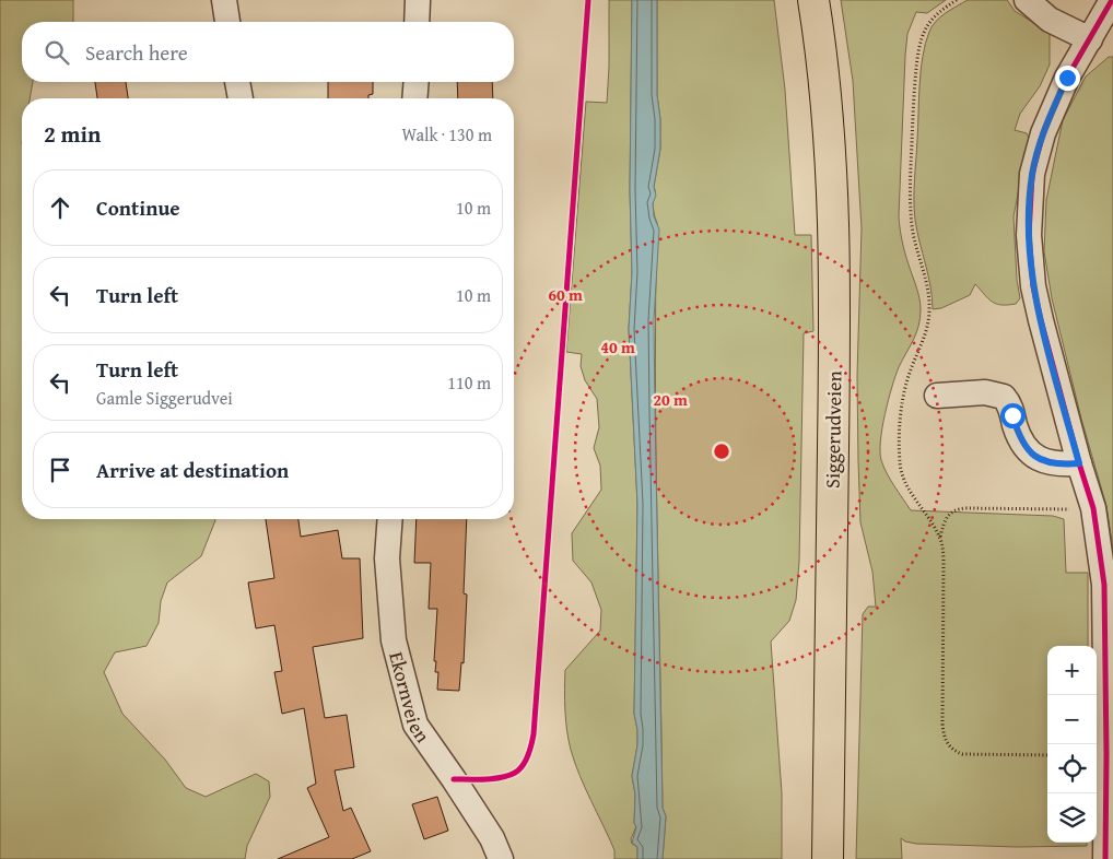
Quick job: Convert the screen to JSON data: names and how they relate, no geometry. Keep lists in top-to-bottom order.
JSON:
{
  "streets": {
    "main road": ["Siggerudveien"],
    "street": ["Ekornveien"]
  },
  "page": {
    "search": "Search here",
    "heading": ["2 min", "Walk · 130 m"],
    "list": [
      ["Continue", "10 m"],
      ["Turn left", "10 m"],
      ["Turn left", "Gamle Siggerudvei", "110 m"],
      "Arrive at destination"
    ],
    "map_buttons": ["+", "−"]
  },
  "rings": ["60 m", "40 m", "20 m"]
}
